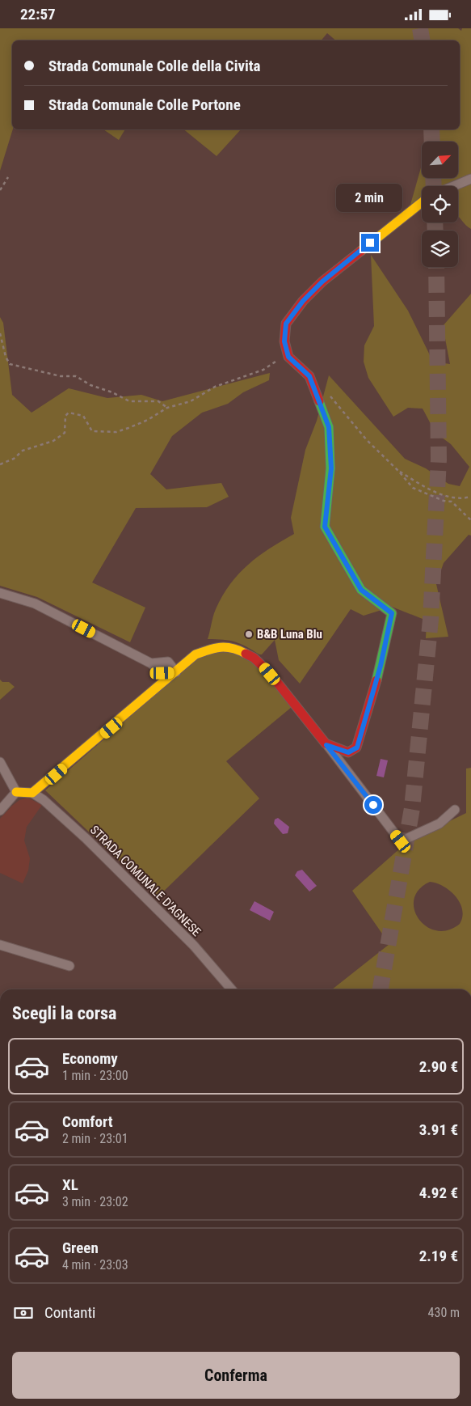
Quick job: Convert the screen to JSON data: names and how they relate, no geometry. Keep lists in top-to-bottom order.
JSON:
{
  "streets": {
    "street": ["STRADA COMUNALE D'AGNESE"]
  },
  "places": ["B&B Luna Blu"],
  "north": "top right",
  "page": {
    "status": "22:57",
    "banner": ["Strada Comunale Colle della Civita", "Strada Comunale Colle Portone"],
    "bubble": "2 min",
    "heading": "Scegli la corsa",
    "list": [
      {
        "name": "Economy",
        "note": "1 min · 23:00",
        "value": "2.90 €"
      },
      {
        "name": "Comfort",
        "note": "2 min · 23:01",
        "value": "3.91 €"
      },
      {
        "name": "XL",
        "note": "3 min · 23:02",
        "value": "4.92 €"
      },
      {
        "name": "Green",
        "note": "4 min · 23:03",
        "value": "2.19 €"
      }
    ],
    "pay": ["Contanti", "430 m"],
    "buttons": "Conferma"
  }
}
